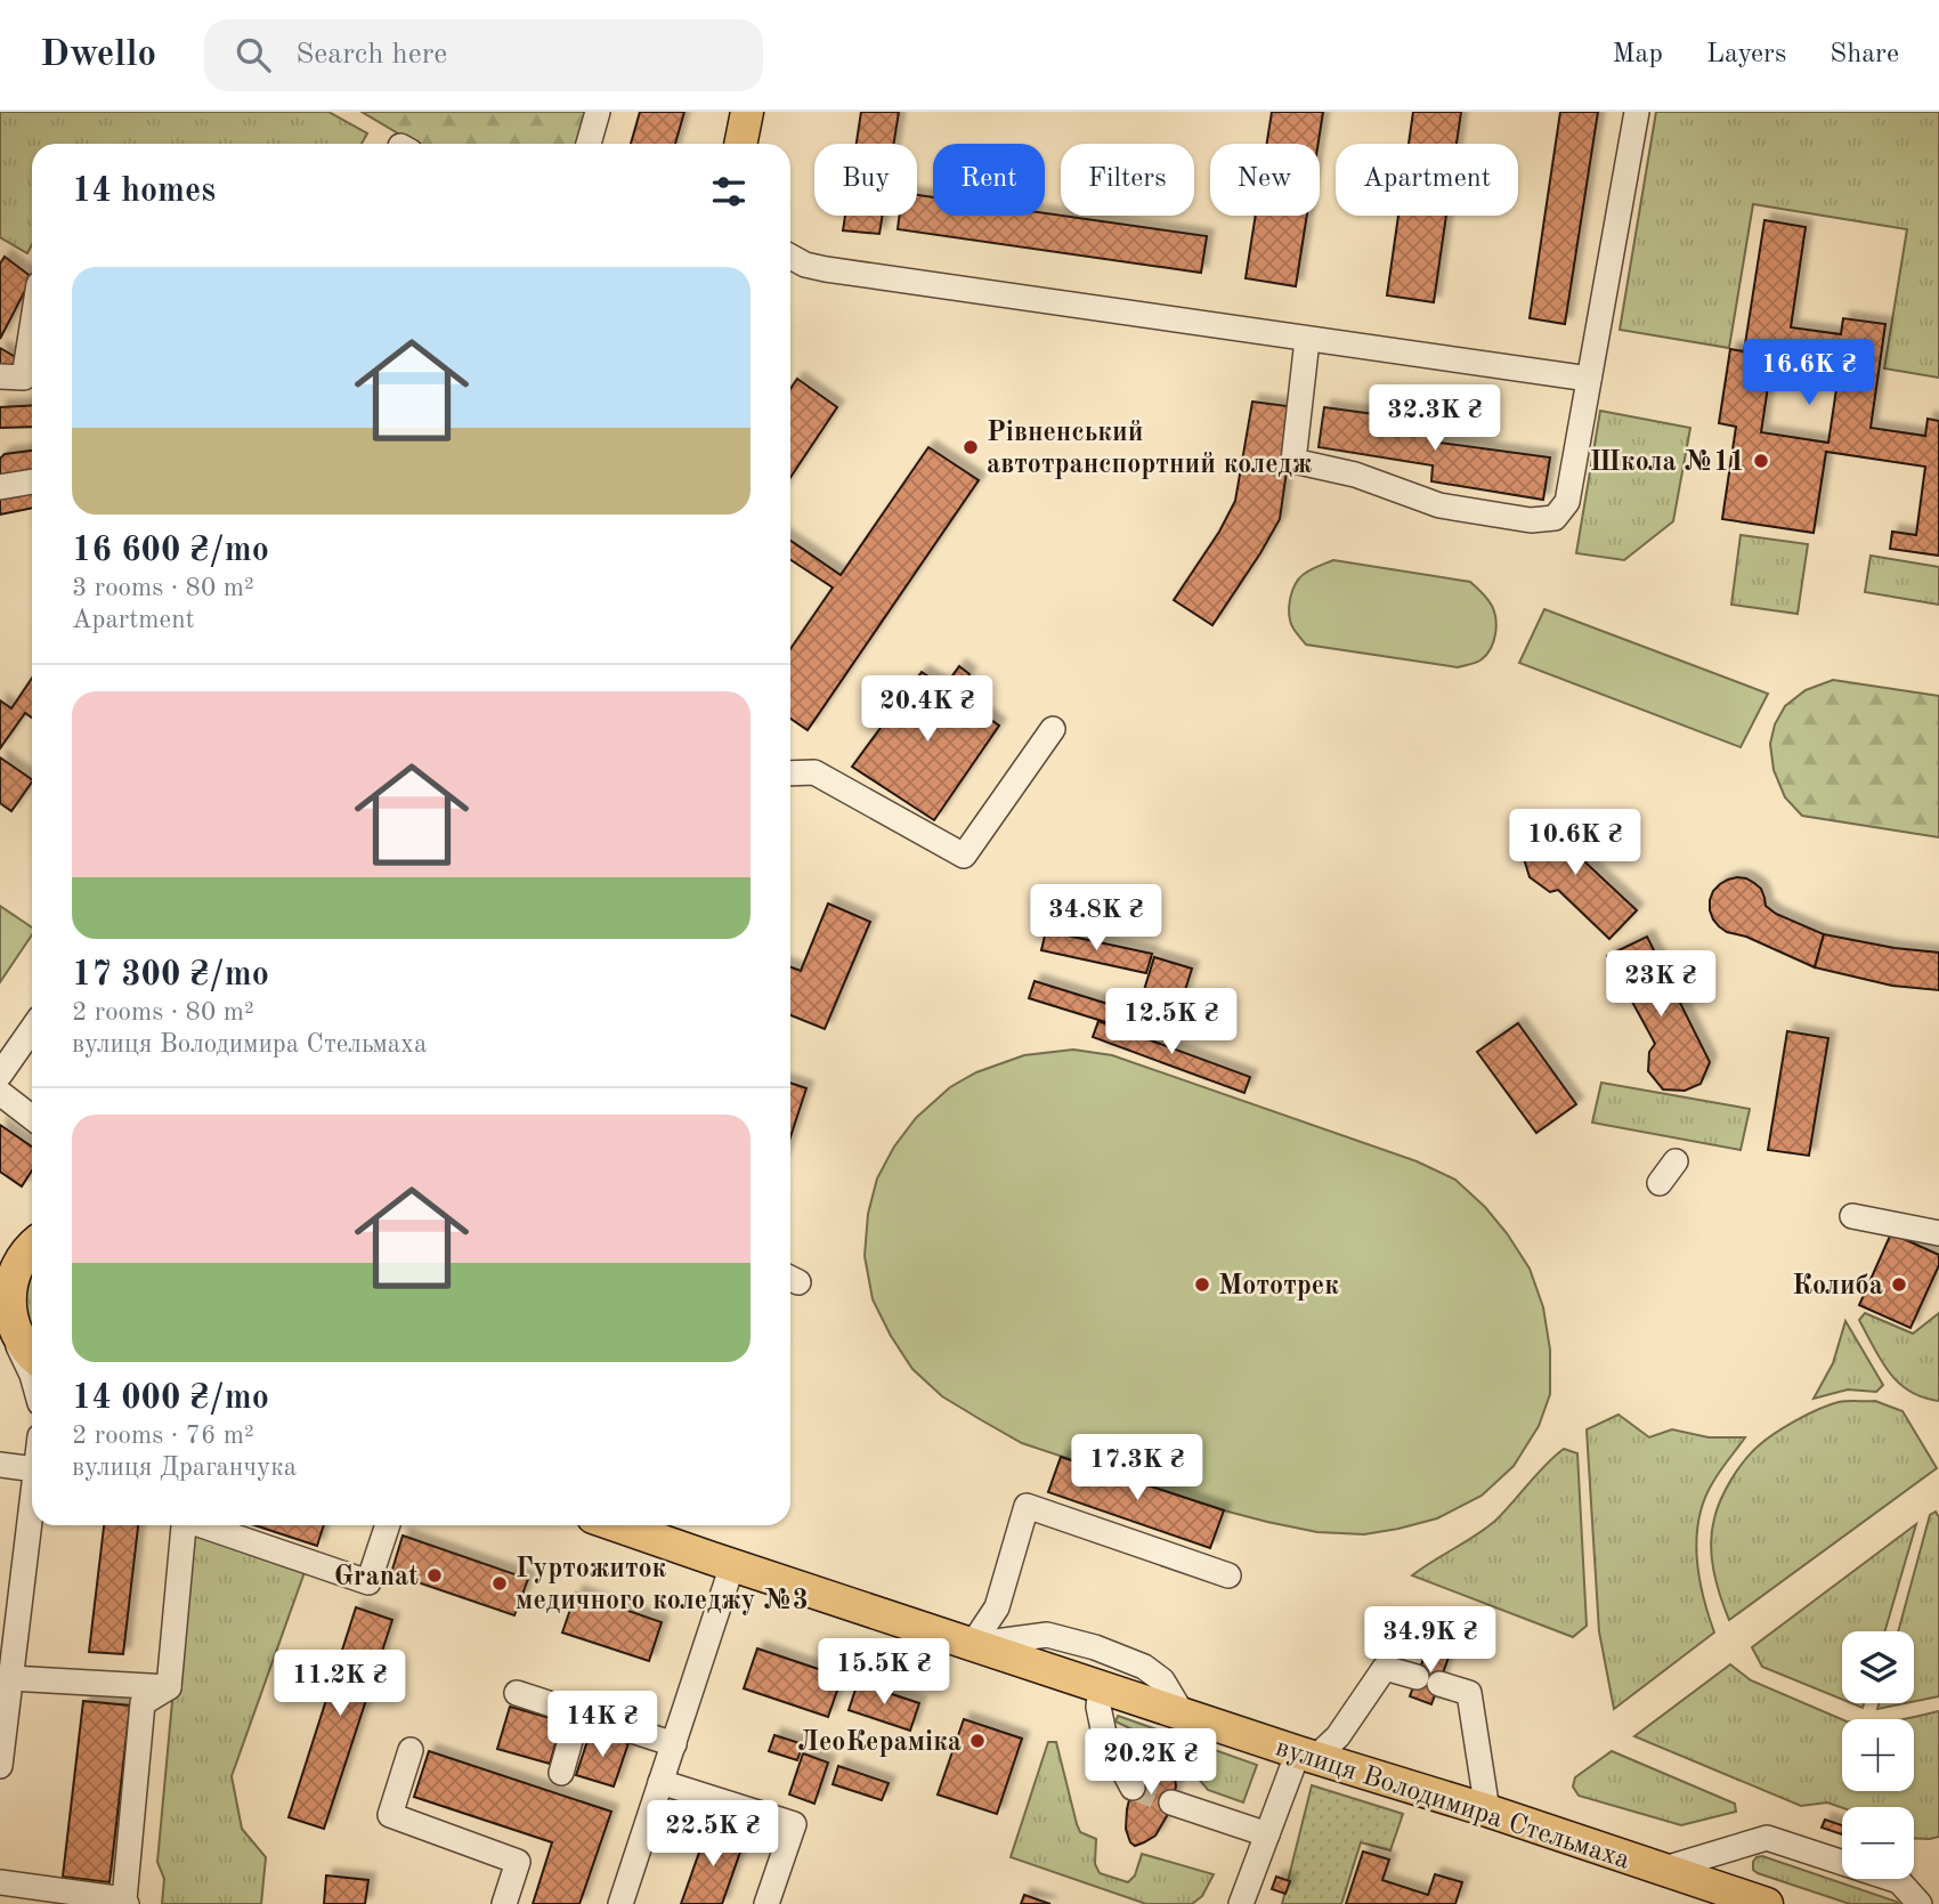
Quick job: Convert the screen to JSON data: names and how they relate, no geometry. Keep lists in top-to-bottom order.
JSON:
{
  "streets": {
    "main road": ["вулиця Володимира Стельмаха"]
  },
  "places": [
    "Рівненський автотранспортний коледж",
    "Школа №11",
    "Мототрек",
    "Колиба",
    "Granat",
    "Гуртожиток медичного коледжу №3",
    "ЛеоКерамiка"
  ],
  "page": {
    "header": "Dwello",
    "search": "Search here",
    "nav": ["Map", "Layers", "Share"],
    "chip": [
      "Buy",
      "Rent",
      "Filters",
      "New",
      "Apartment"
    ],
    "heading": "14 homes",
    "list": [
      {
        "name": "16 600 ₴/mo",
        "note": "3 rooms · 80 m² · Apartment"
      },
      {
        "name": "17 300 ₴/mo",
        "note": "2 rooms · 80 m² · вулиця Володимира Стельмаха"
      },
      {
        "name": "14 000 ₴/mo",
        "note": "2 rooms · 76 m² · вулиця Драганчука"
      }
    ],
    "price": [
      "16.6K ₴",
      "32.3K ₴",
      "20.4K ₴",
      "10.6K ₴",
      "34.8K ₴",
      "23K ₴",
      "12.5K ₴",
      "17.3K ₴",
      "34.9K ₴",
      "15.5K ₴",
      "11.2K ₴",
      "14K ₴",
      "20.2K ₴",
      "22.5K ₴"
    ],
    "map_buttons": ["+", "−"]
  }
}
